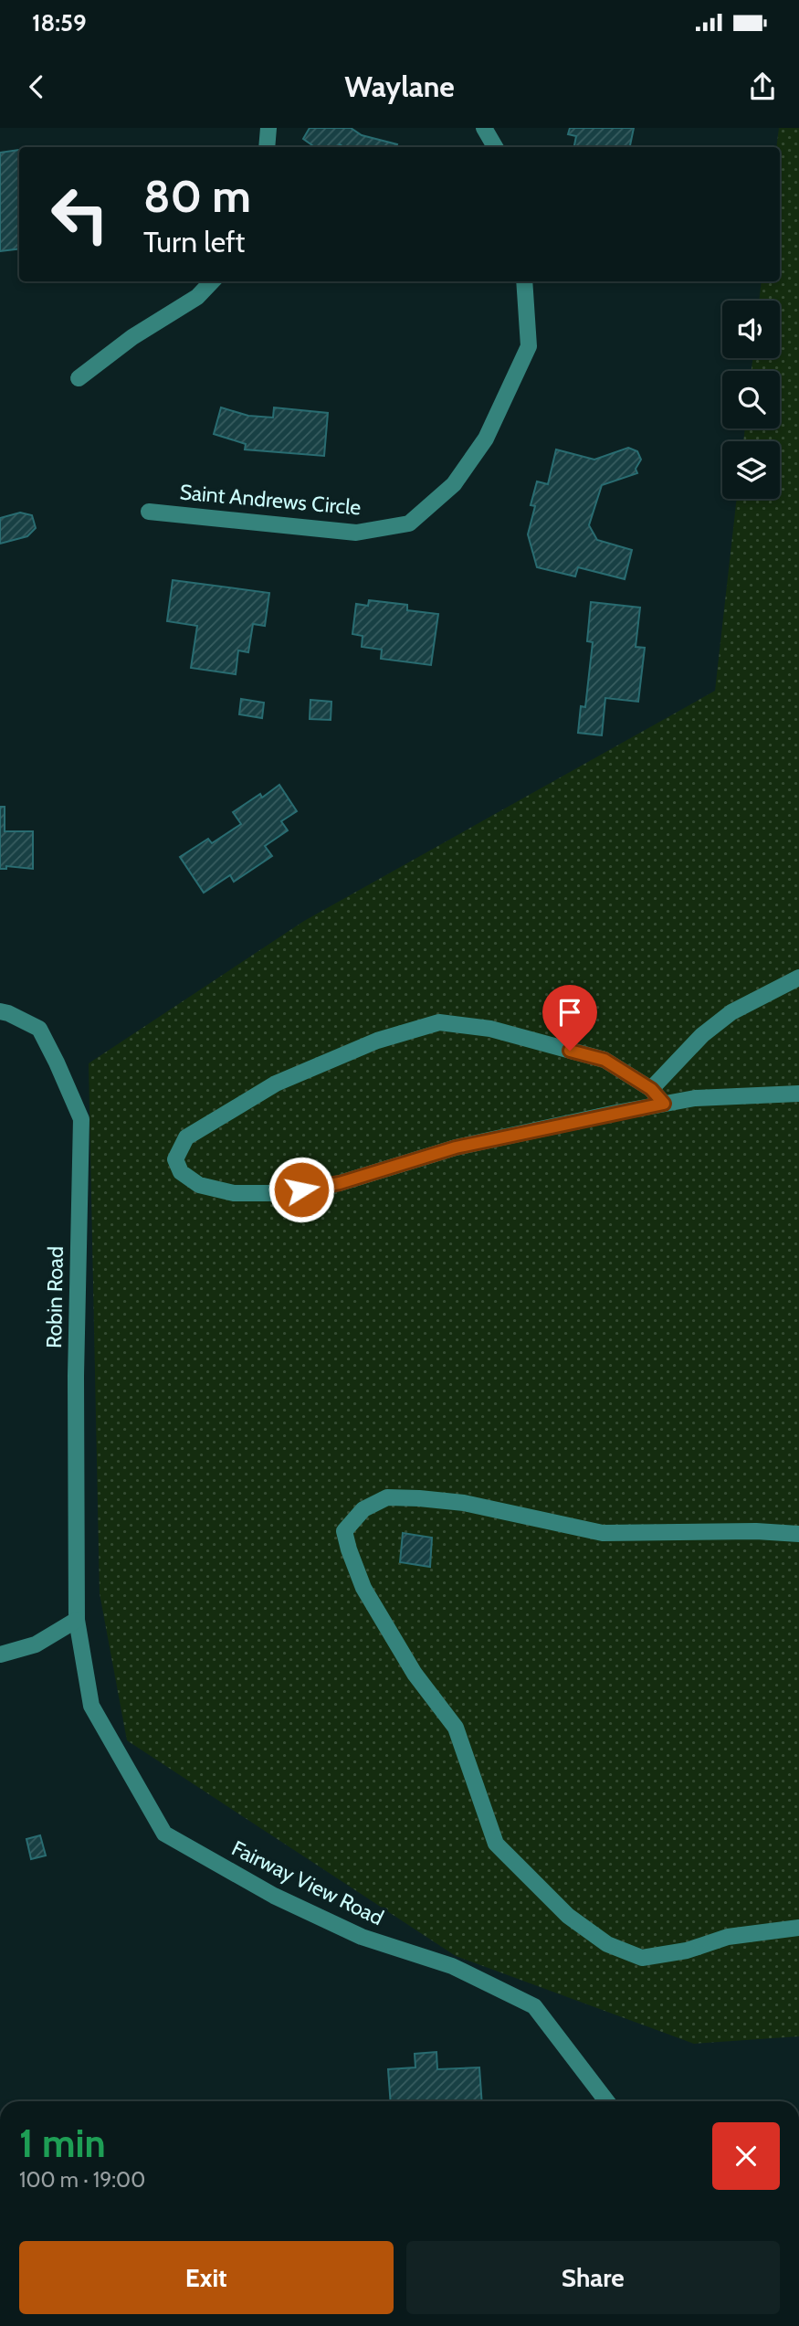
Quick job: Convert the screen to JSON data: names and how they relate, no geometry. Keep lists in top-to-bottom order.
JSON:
{
  "streets": {
    "street": ["Saint Andrews Circle", "Robin Road", "Fairway View Road"]
  },
  "crossings": [
    ["Robin Road", "Fairway View Road"]
  ],
  "page": {
    "status": "18:59",
    "header": "Waylane",
    "turn": ["80 m", "Turn left"],
    "heading": ["1 min", "100 m · 19:00"],
    "buttons": ["Exit", "Share"]
  }
}
